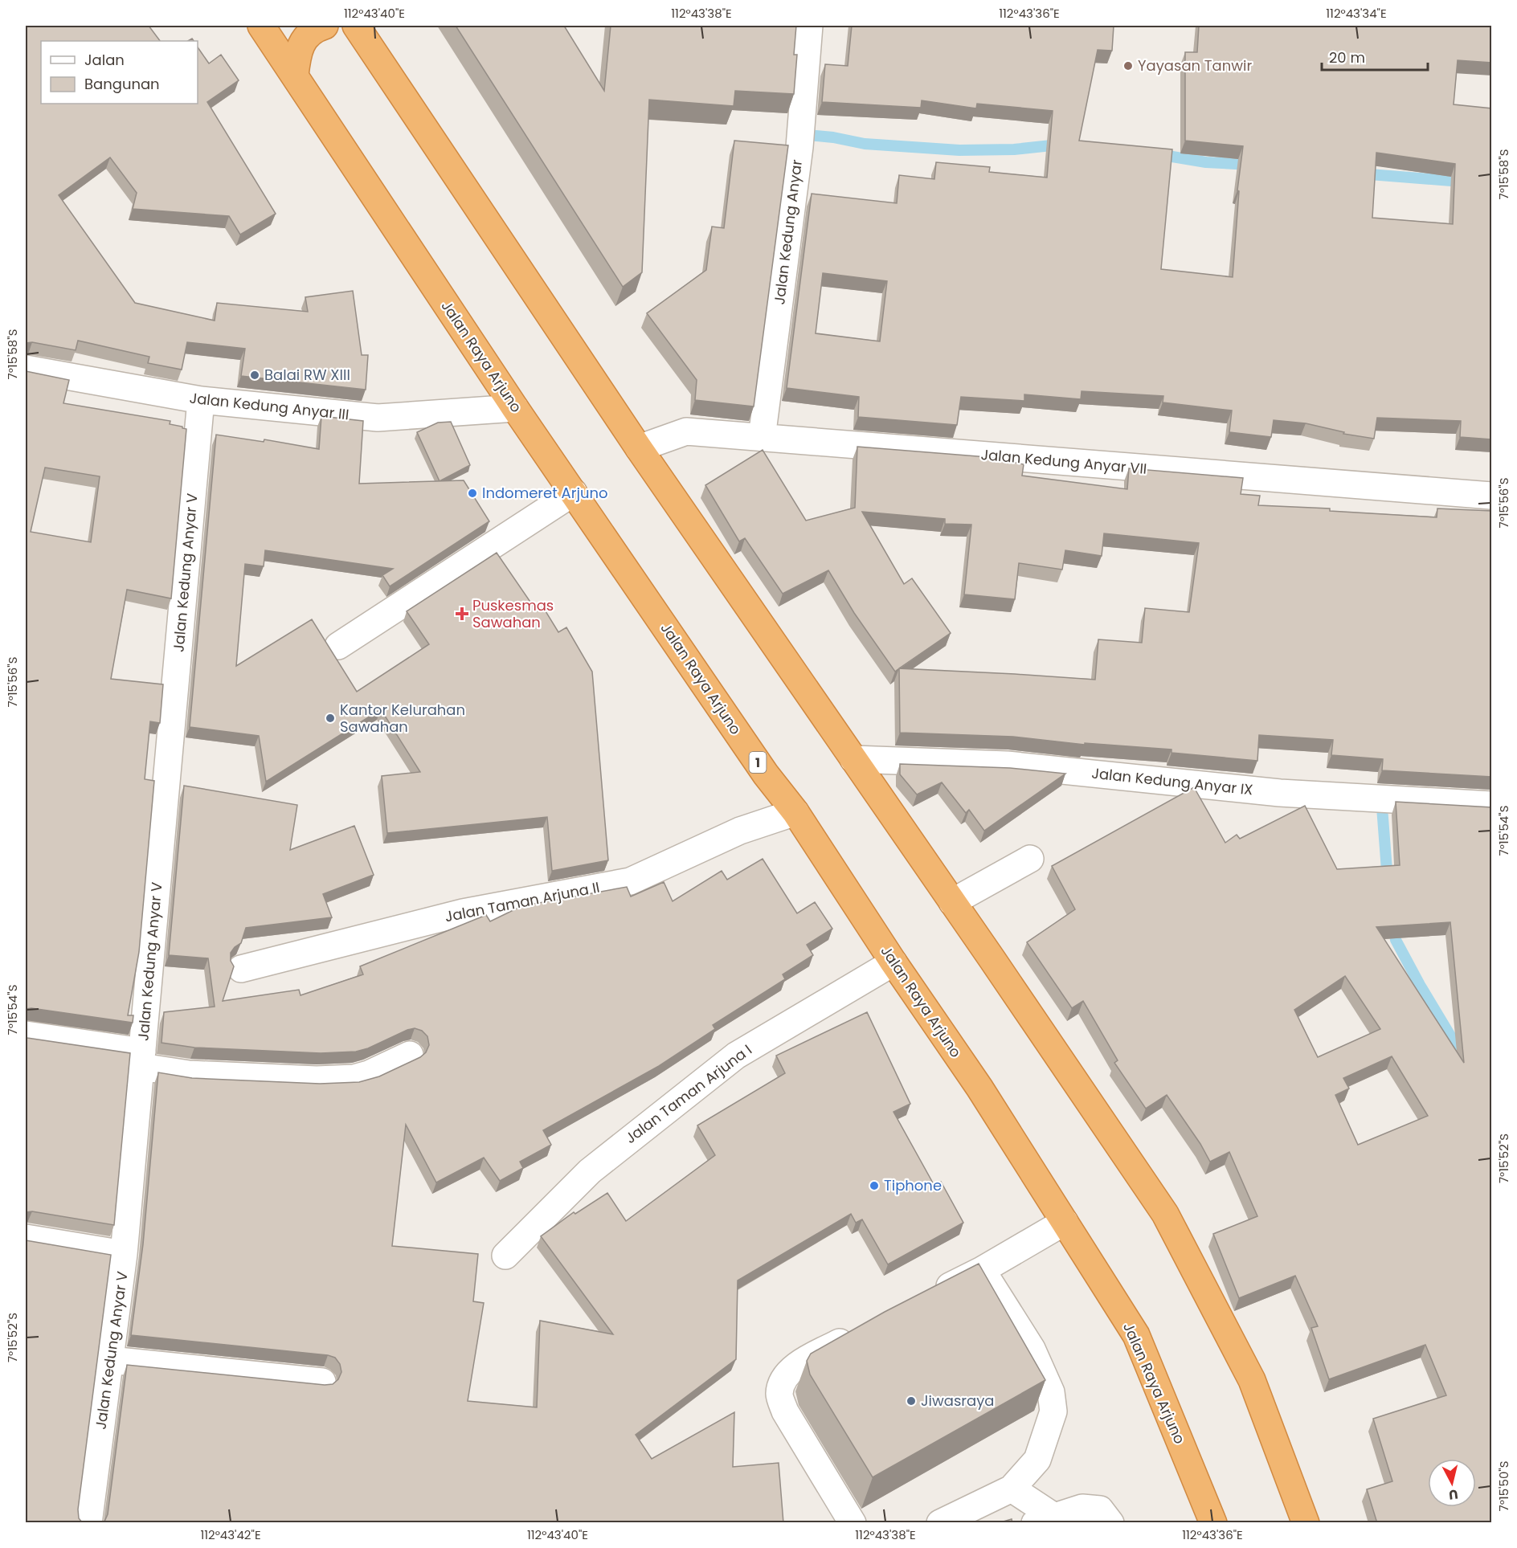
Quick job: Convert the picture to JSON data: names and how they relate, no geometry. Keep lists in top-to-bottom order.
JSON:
{
  "streets": {
    "highway": ["Jalan Raya Arjuno", "1"],
    "street": [
      "Jalan Kedung Anyar",
      "Jalan Kedung Anyar III",
      "Jalan Kedung Anyar VII",
      "Jalan Kedung Anyar V",
      "Jalan Kedung Anyar IX",
      "Jalan Taman Arjuna II",
      "Jalan Taman Arjuna I"
    ]
  },
  "crossings": [
    ["Jalan Kedung Anyar", "Jalan Kedung Anyar VII"],
    ["Jalan Raya Arjuno", "Jalan Kedung Anyar III"],
    ["Jalan Raya Arjuno", "Jalan Taman Arjuna II"],
    ["Jalan Raya Arjuno", "Jalan Taman Arjuna I"],
    ["Jalan Kedung Anyar III", "Jalan Kedung Anyar V"]
  ],
  "places": {
    "other": [
      "Yayasan Tanwir",
      "Balai RW XIII",
      "Indomeret Arjuno",
      "Kantor Kelurahan Sawahan",
      "Tiphone",
      "Jiwasraya"
    ],
    "health": ["Puskesmas Sawahan"]
  },
  "legend": ["Jalan", "Bangunan"],
  "scale_bar": "20 m",
  "north": "bottom",
  "coordinates": [
    "112°43'40\"E",
    "112°43'38\"E",
    "112°43'36\"E",
    "112°43'34\"E",
    "7°15'58\"S",
    "7°15'56\"S",
    "7°15'54\"S",
    "7°15'52\"S",
    "7°15'50\"S",
    "112°43'42\"E"
  ]
}
